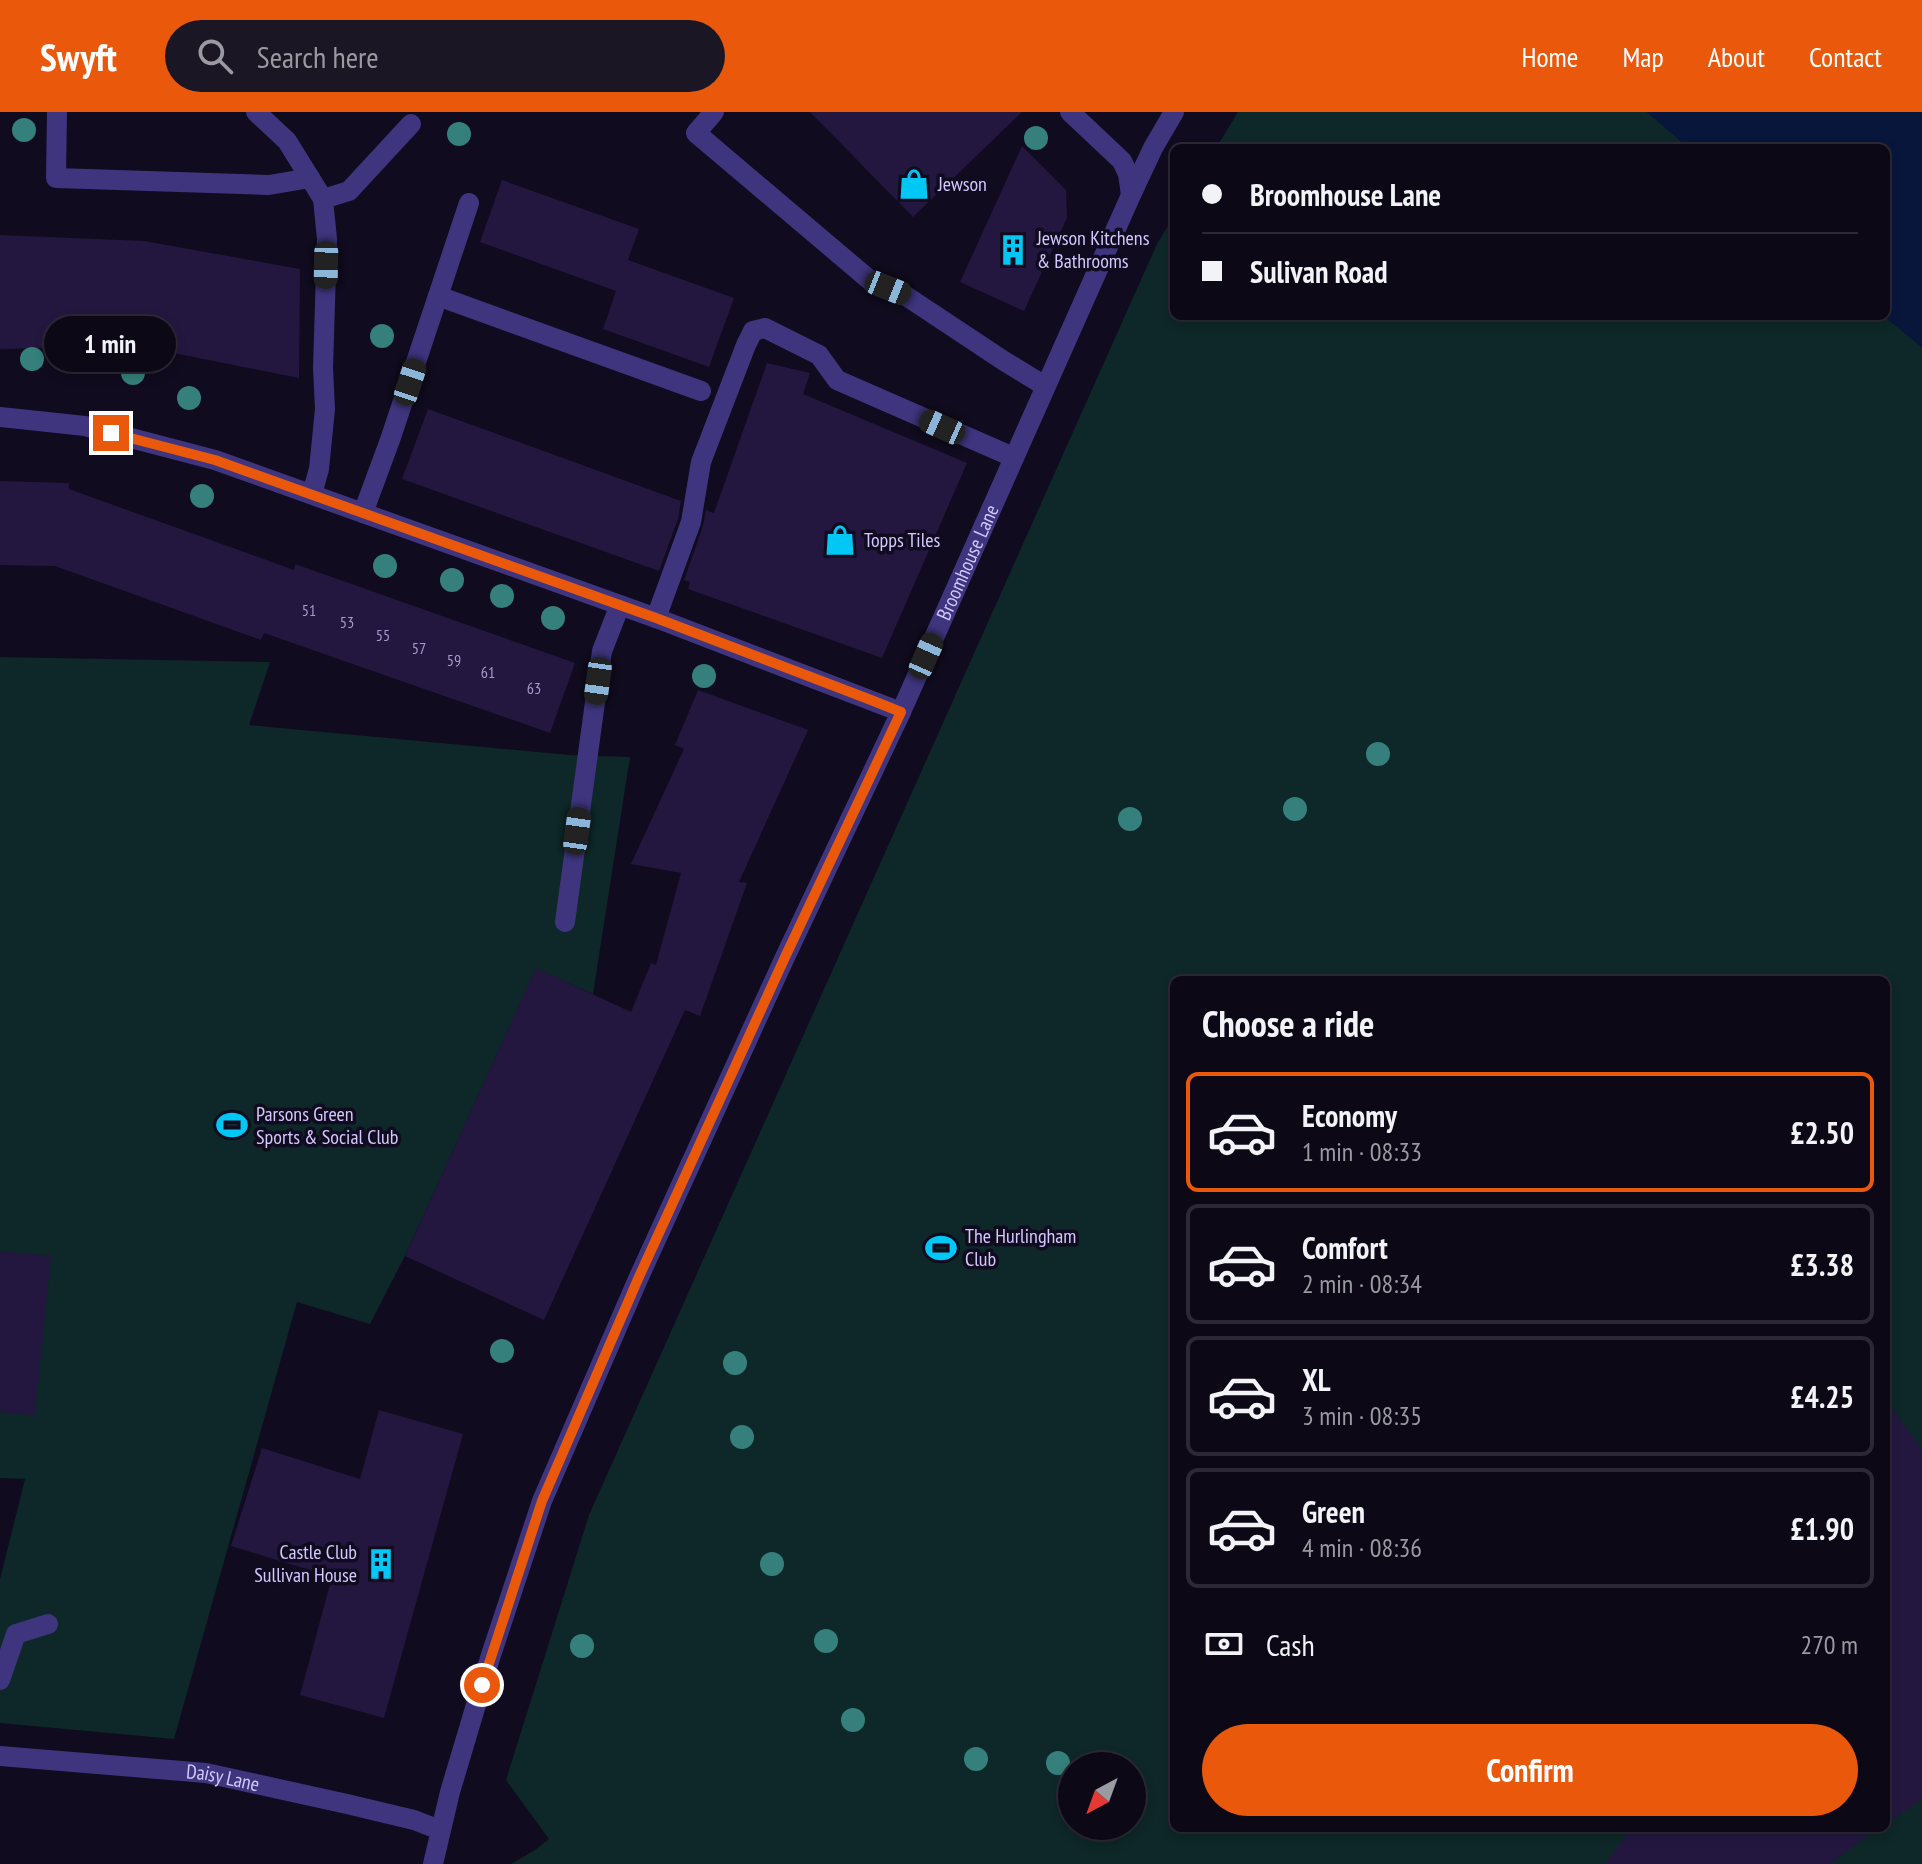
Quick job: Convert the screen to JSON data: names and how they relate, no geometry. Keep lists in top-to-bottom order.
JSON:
{
  "streets": {
    "street": ["Broomhouse Lane", "Daisy Lane"]
  },
  "crossings": [
    ["Broomhouse Lane", "Daisy Lane"]
  ],
  "places": {
    "shop": ["Jewson", "Topps Tiles"],
    "building": ["Jewson Kitchens & Bathrooms", "Castle Club Sullivan House"],
    "sports": ["Parsons Green Sports & Social Club", "The Hurlingham Club"]
  },
  "house_numbers": [
    "51",
    "53",
    "55",
    "57",
    "59",
    "61",
    "63"
  ],
  "north": "bottom left",
  "page": {
    "header": "Swyft",
    "search": "Search here",
    "nav": [
      "Home",
      "Map",
      "About",
      "Contact"
    ],
    "banner": ["Broomhouse Lane", "Sulivan Road"],
    "bubble": "1 min",
    "heading": "Choose a ride",
    "list": [
      {
        "name": "Economy",
        "note": "1 min · 08:33",
        "value": "£2.50"
      },
      {
        "name": "Comfort",
        "note": "2 min · 08:34",
        "value": "£3.38"
      },
      {
        "name": "XL",
        "note": "3 min · 08:35",
        "value": "£4.25"
      },
      {
        "name": "Green",
        "note": "4 min · 08:36",
        "value": "£1.90"
      }
    ],
    "pay": ["Cash", "270 m"],
    "buttons": "Confirm"
  }
}
